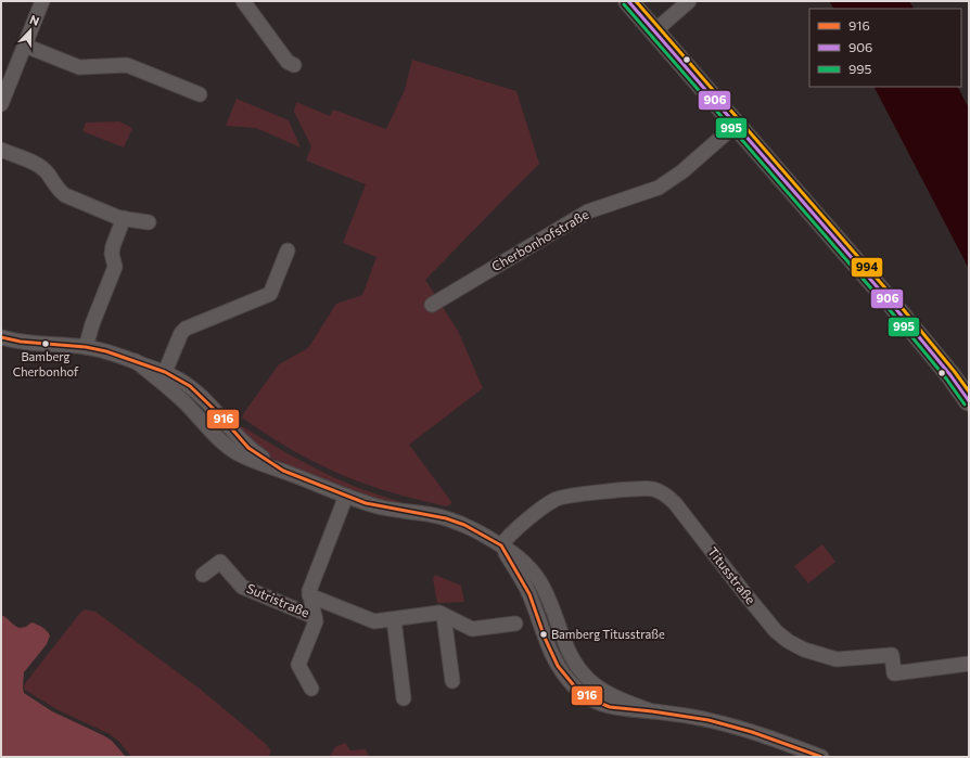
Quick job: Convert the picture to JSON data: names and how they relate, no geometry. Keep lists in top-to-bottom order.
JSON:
{
  "streets": {
    "street": ["Cherbonhofstraße", "Titusstraße", "Sutristraße"]
  },
  "places": ["Bamberg Cherbonhof", "Bamberg Titusstraße"],
  "lines": [
    "transit line 906",
    "transit line 994",
    "transit line 995",
    "transit line 916"
  ],
  "legend": ["916", "906", "995"],
  "north": "top"
}
